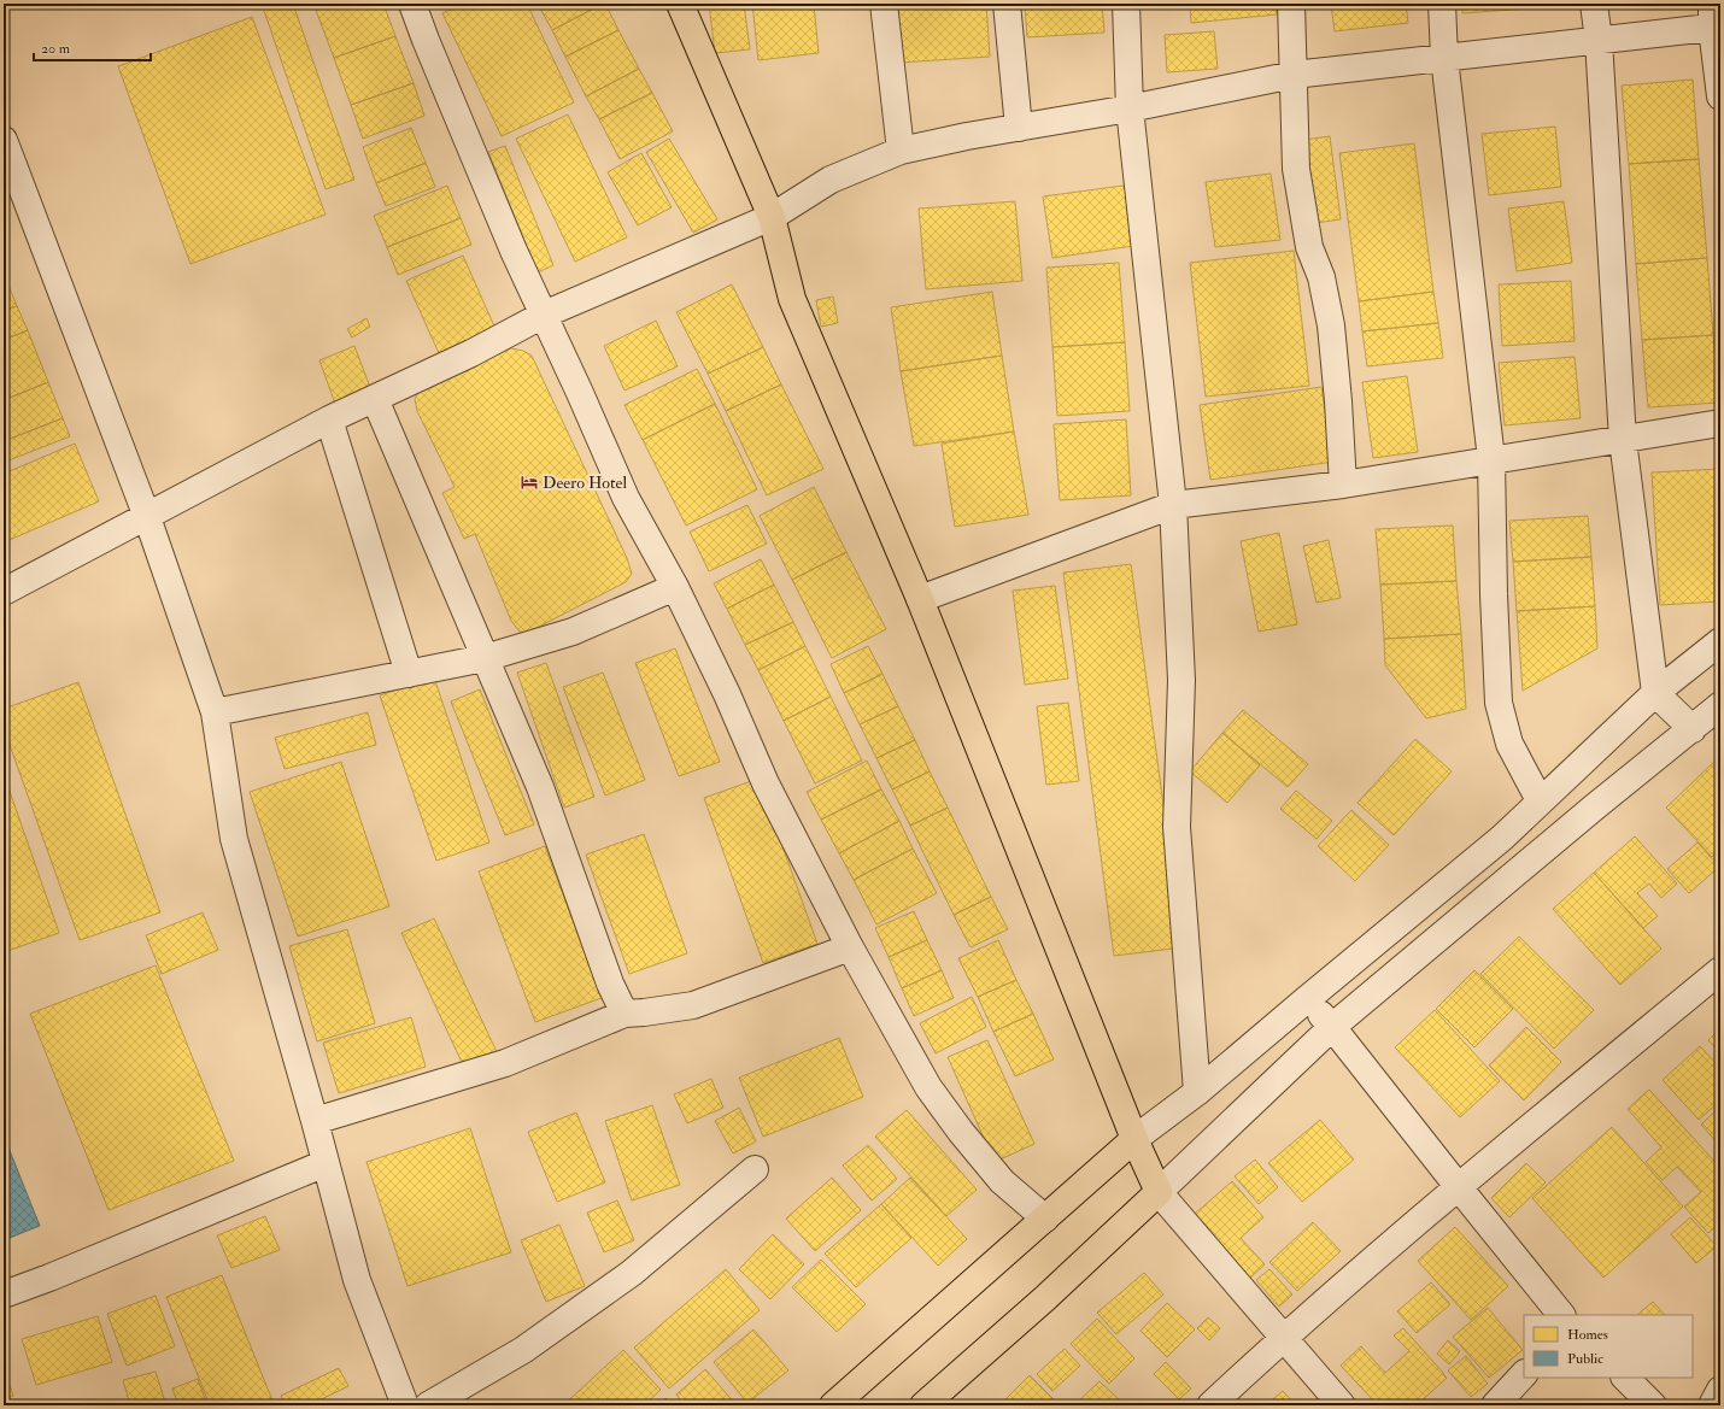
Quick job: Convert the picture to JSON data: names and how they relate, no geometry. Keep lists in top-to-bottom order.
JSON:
{
  "places": {
    "hotel": ["Deero Hotel"]
  },
  "legend": ["Homes", "Public"],
  "scale_bar": "20 m"
}
